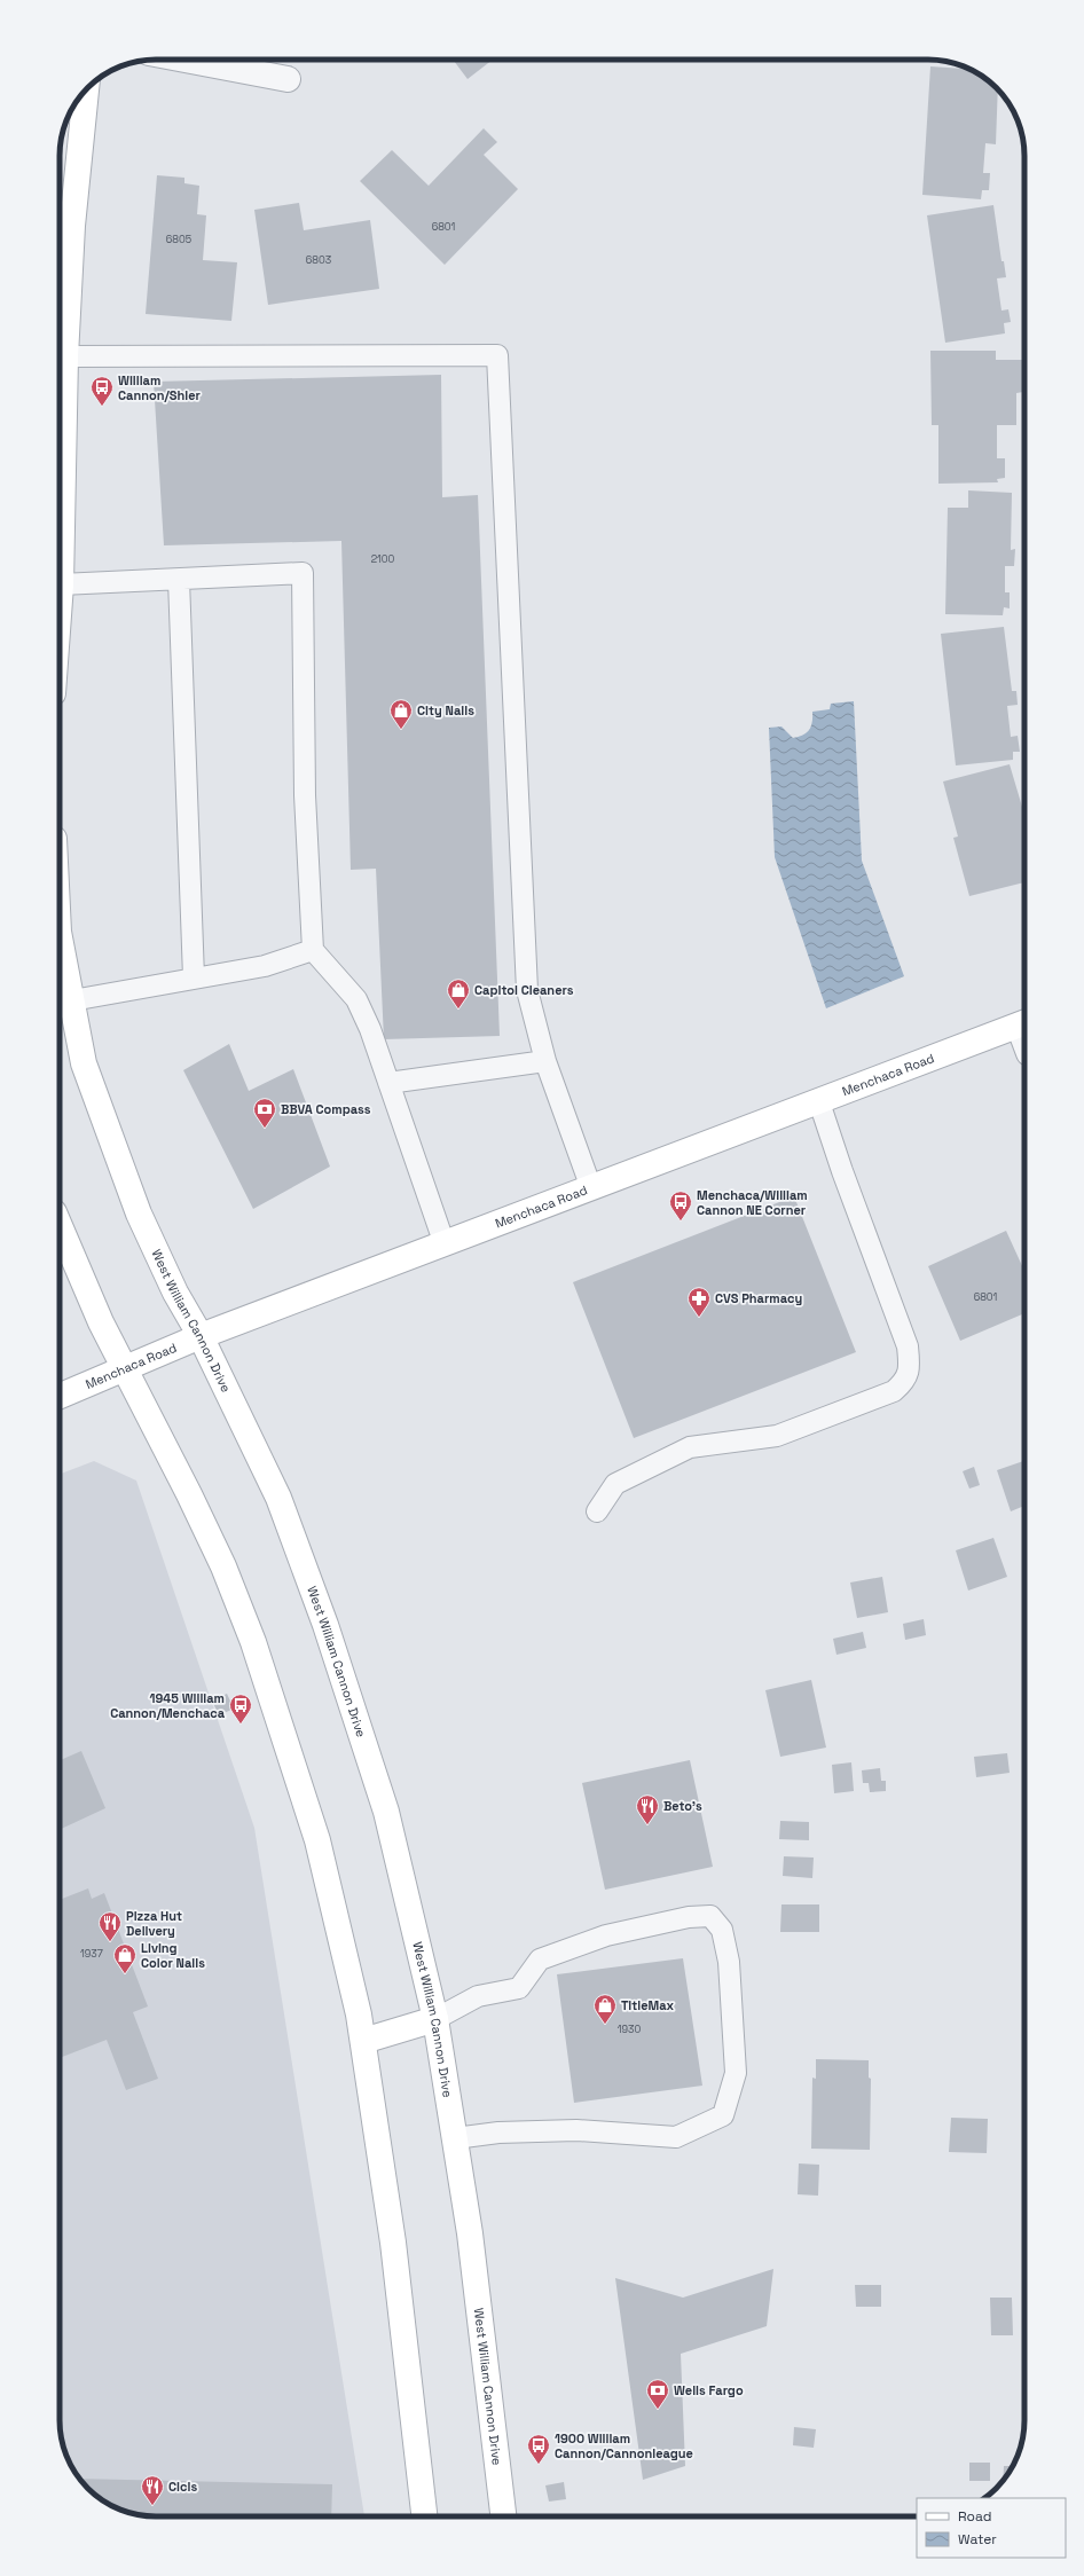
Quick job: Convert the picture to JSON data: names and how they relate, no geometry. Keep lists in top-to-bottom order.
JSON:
{
  "streets": {
    "main road": ["Menchaca Road", "West William Cannon Drive"]
  },
  "crossings": [
    ["Menchaca Road", "West William Cannon Drive"]
  ],
  "places": {
    "bus stop": [
      "William Cannon/Shier",
      "Menchaca/William Cannon NE Corner",
      "1945 William Cannon/Menchaca",
      "1900 William Cannon/Cannonleague"
    ],
    "shop": [
      "City Nails",
      "Capitol Cleaners",
      "Living Color Nails",
      "TitleMax"
    ],
    "bank": ["BBVA Compass", "Wells Fargo"],
    "pharmacy": ["CVS Pharmacy"],
    "restaurant": ["Beto’s", "Pizza Hut Delivery", "Cicis"]
  },
  "house_numbers": [
    "6801",
    "6805",
    "6803",
    "2100",
    "6801",
    "1937",
    "1930"
  ],
  "legend": ["Road", "Water"]
}
